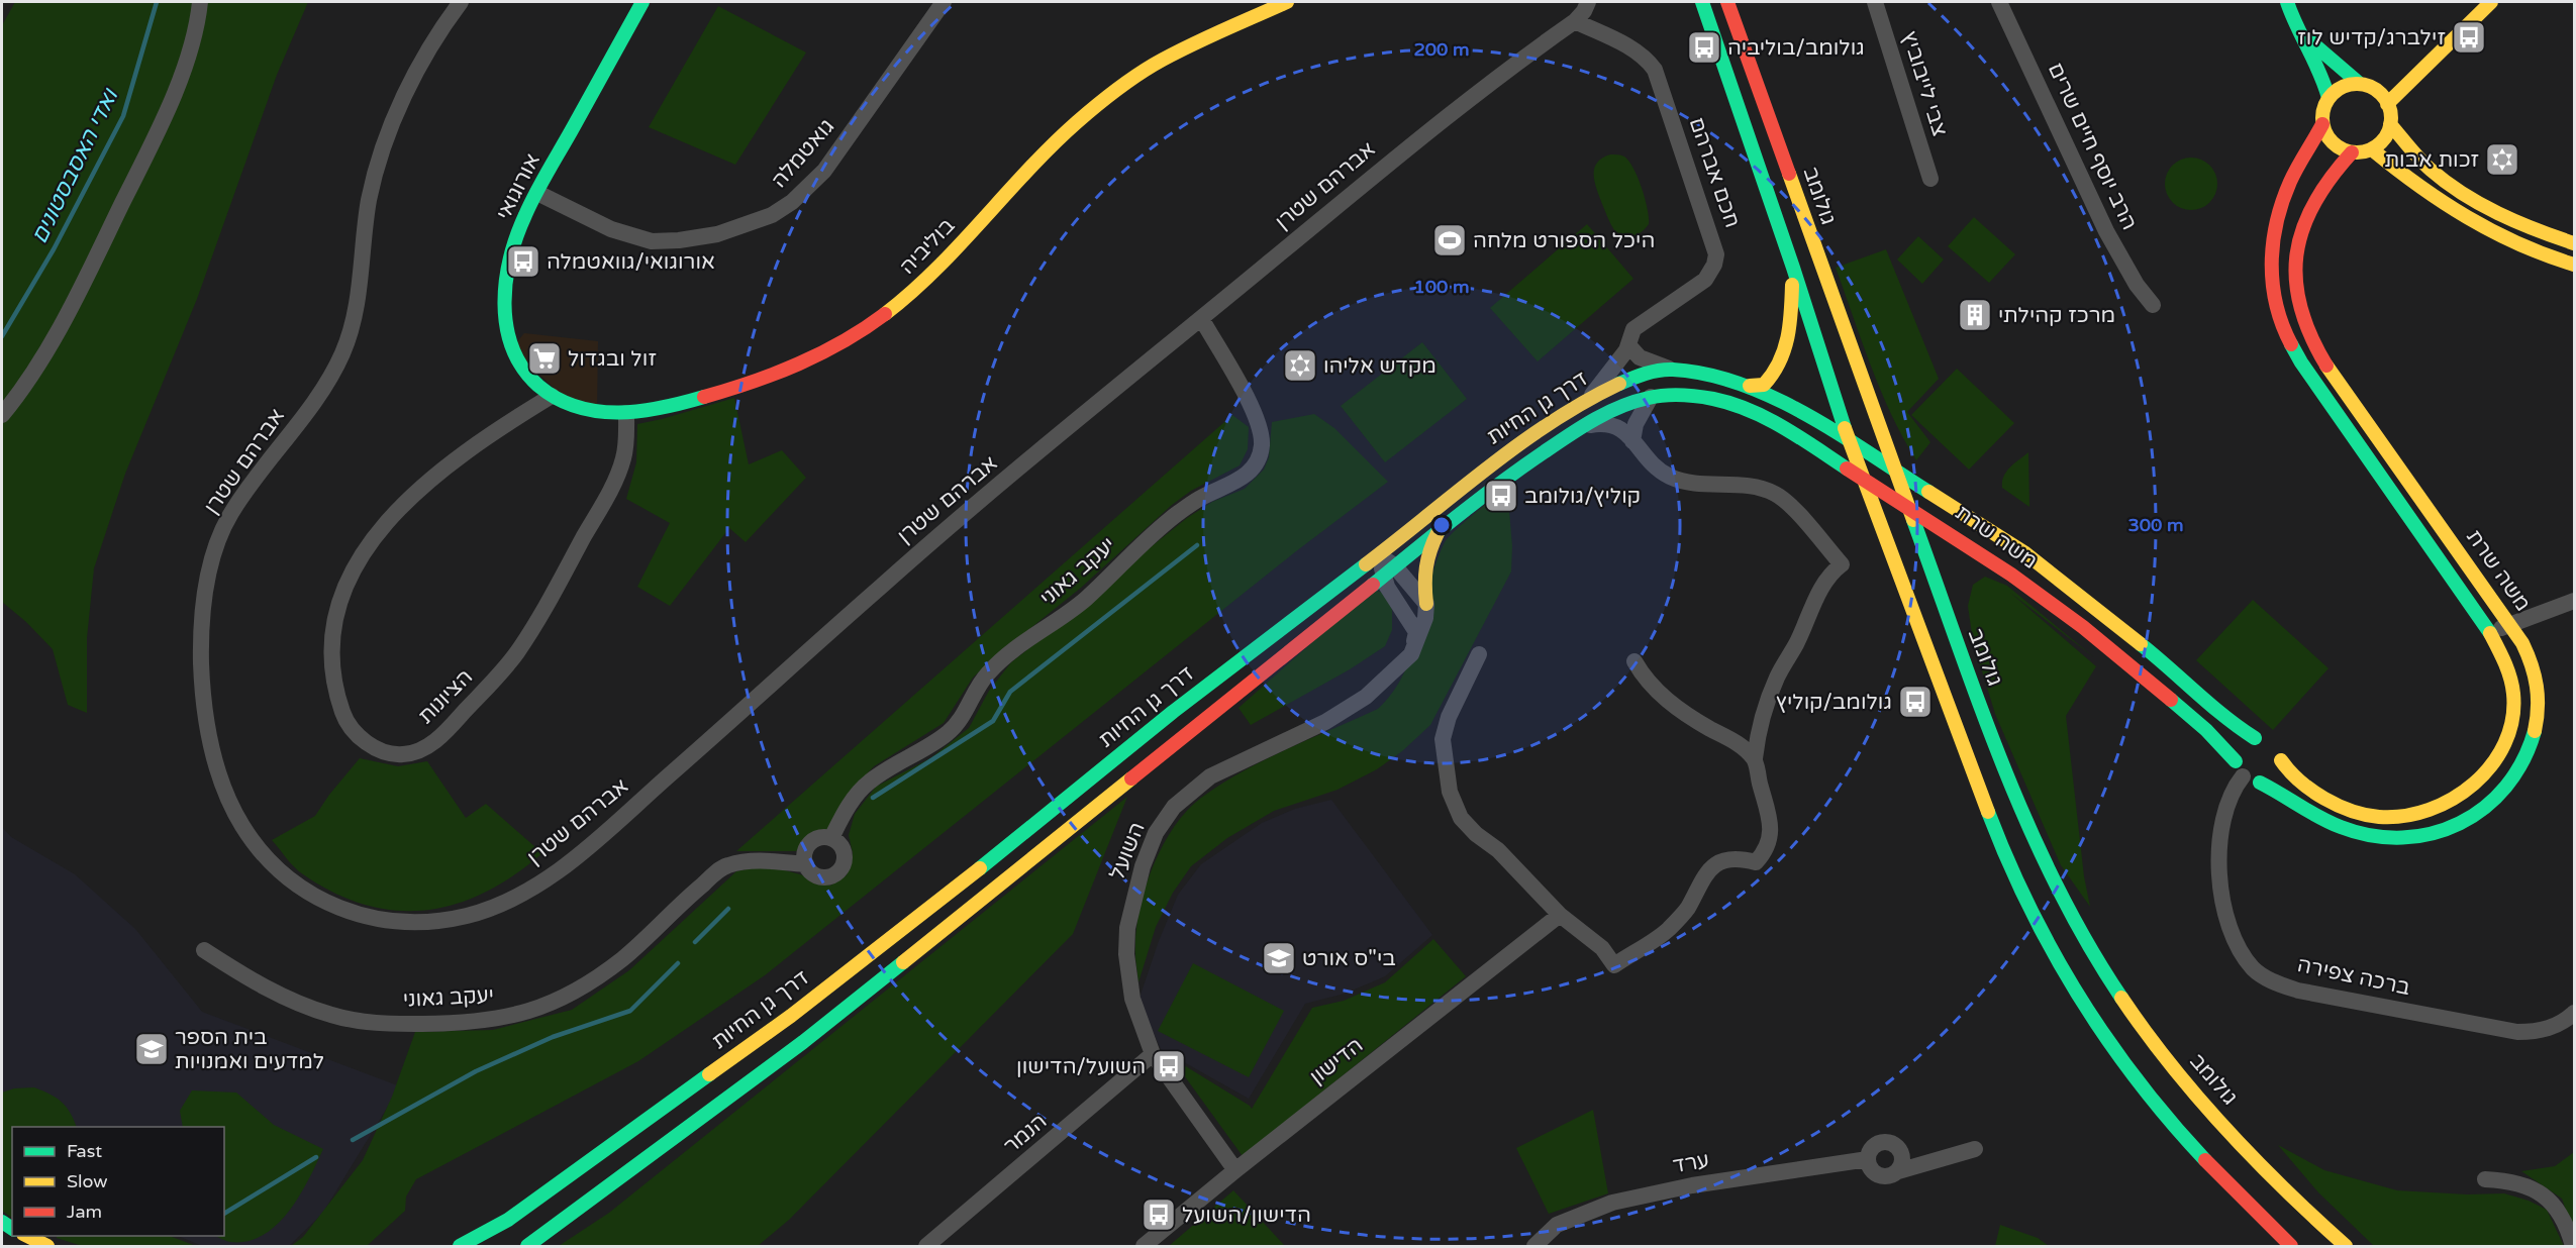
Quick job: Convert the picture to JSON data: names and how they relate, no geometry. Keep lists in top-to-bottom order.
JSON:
{
  "streets": {
    "main road": [
      "אורוגואי",
      "גולומב",
      "בוליביה",
      "דרך גן החיות",
      "משה שרת"
    ],
    "street": [
      "צבי לייבוביץ",
      "הרב יוסף חיים שרים",
      "גואטמלה",
      "חכם אברהם",
      "אברהם שטרן",
      "יעקב גאוני",
      "הציונות",
      "השועל",
      "ברכה צפירה",
      "הדישון",
      "הנמר",
      "ערד"
    ]
  },
  "crossings": [
    ["גואטמלה", "אורוגואי"],
    ["חכם אברהם", "אברהם שטרן"],
    ["חכם אברהם", "דרך גן החיות"],
    ["אברהם שטרן", "יעקב גאוני"],
    ["אורוגואי", "בוליביה"],
    ["אורוגואי", "הציונות"],
    ["גולומב", "דרך גן החיות"],
    ["גולומב", "משה שרת"],
    ["בוליביה", "הציונות"],
    ["דרך גן החיות", "משה שרת"],
    ["משה שרת", "ברכה צפירה"],
    ["השועל", "הדישון"],
    ["השועל", "הנמר"]
  ],
  "water": ["ואדי האסבסטונים"],
  "places": {
    "bus stop": [
      "זילברג/קדיש לוז",
      "גולומב/בוליביה",
      "אורוגואי/גוואטמלה",
      "קוליץ/גולומב",
      "גולומב/קוליץ",
      "השועל/הדישון",
      "הדישון/השועל"
    ],
    "synagogue": ["זכות אבות", "מקדש אליהו"],
    "sports": ["היכל הספורט מלחה"],
    "building": ["מרכז קהילתי"],
    "supermarket": ["זול ובגדול"],
    "school or university": ["בי\"ס אורט", "בית הספר למדעים ואמנויות"]
  },
  "legend": ["Fast", "Slow", "Jam"],
  "rings": ["200 m", "100 m", "300 m"]
}
